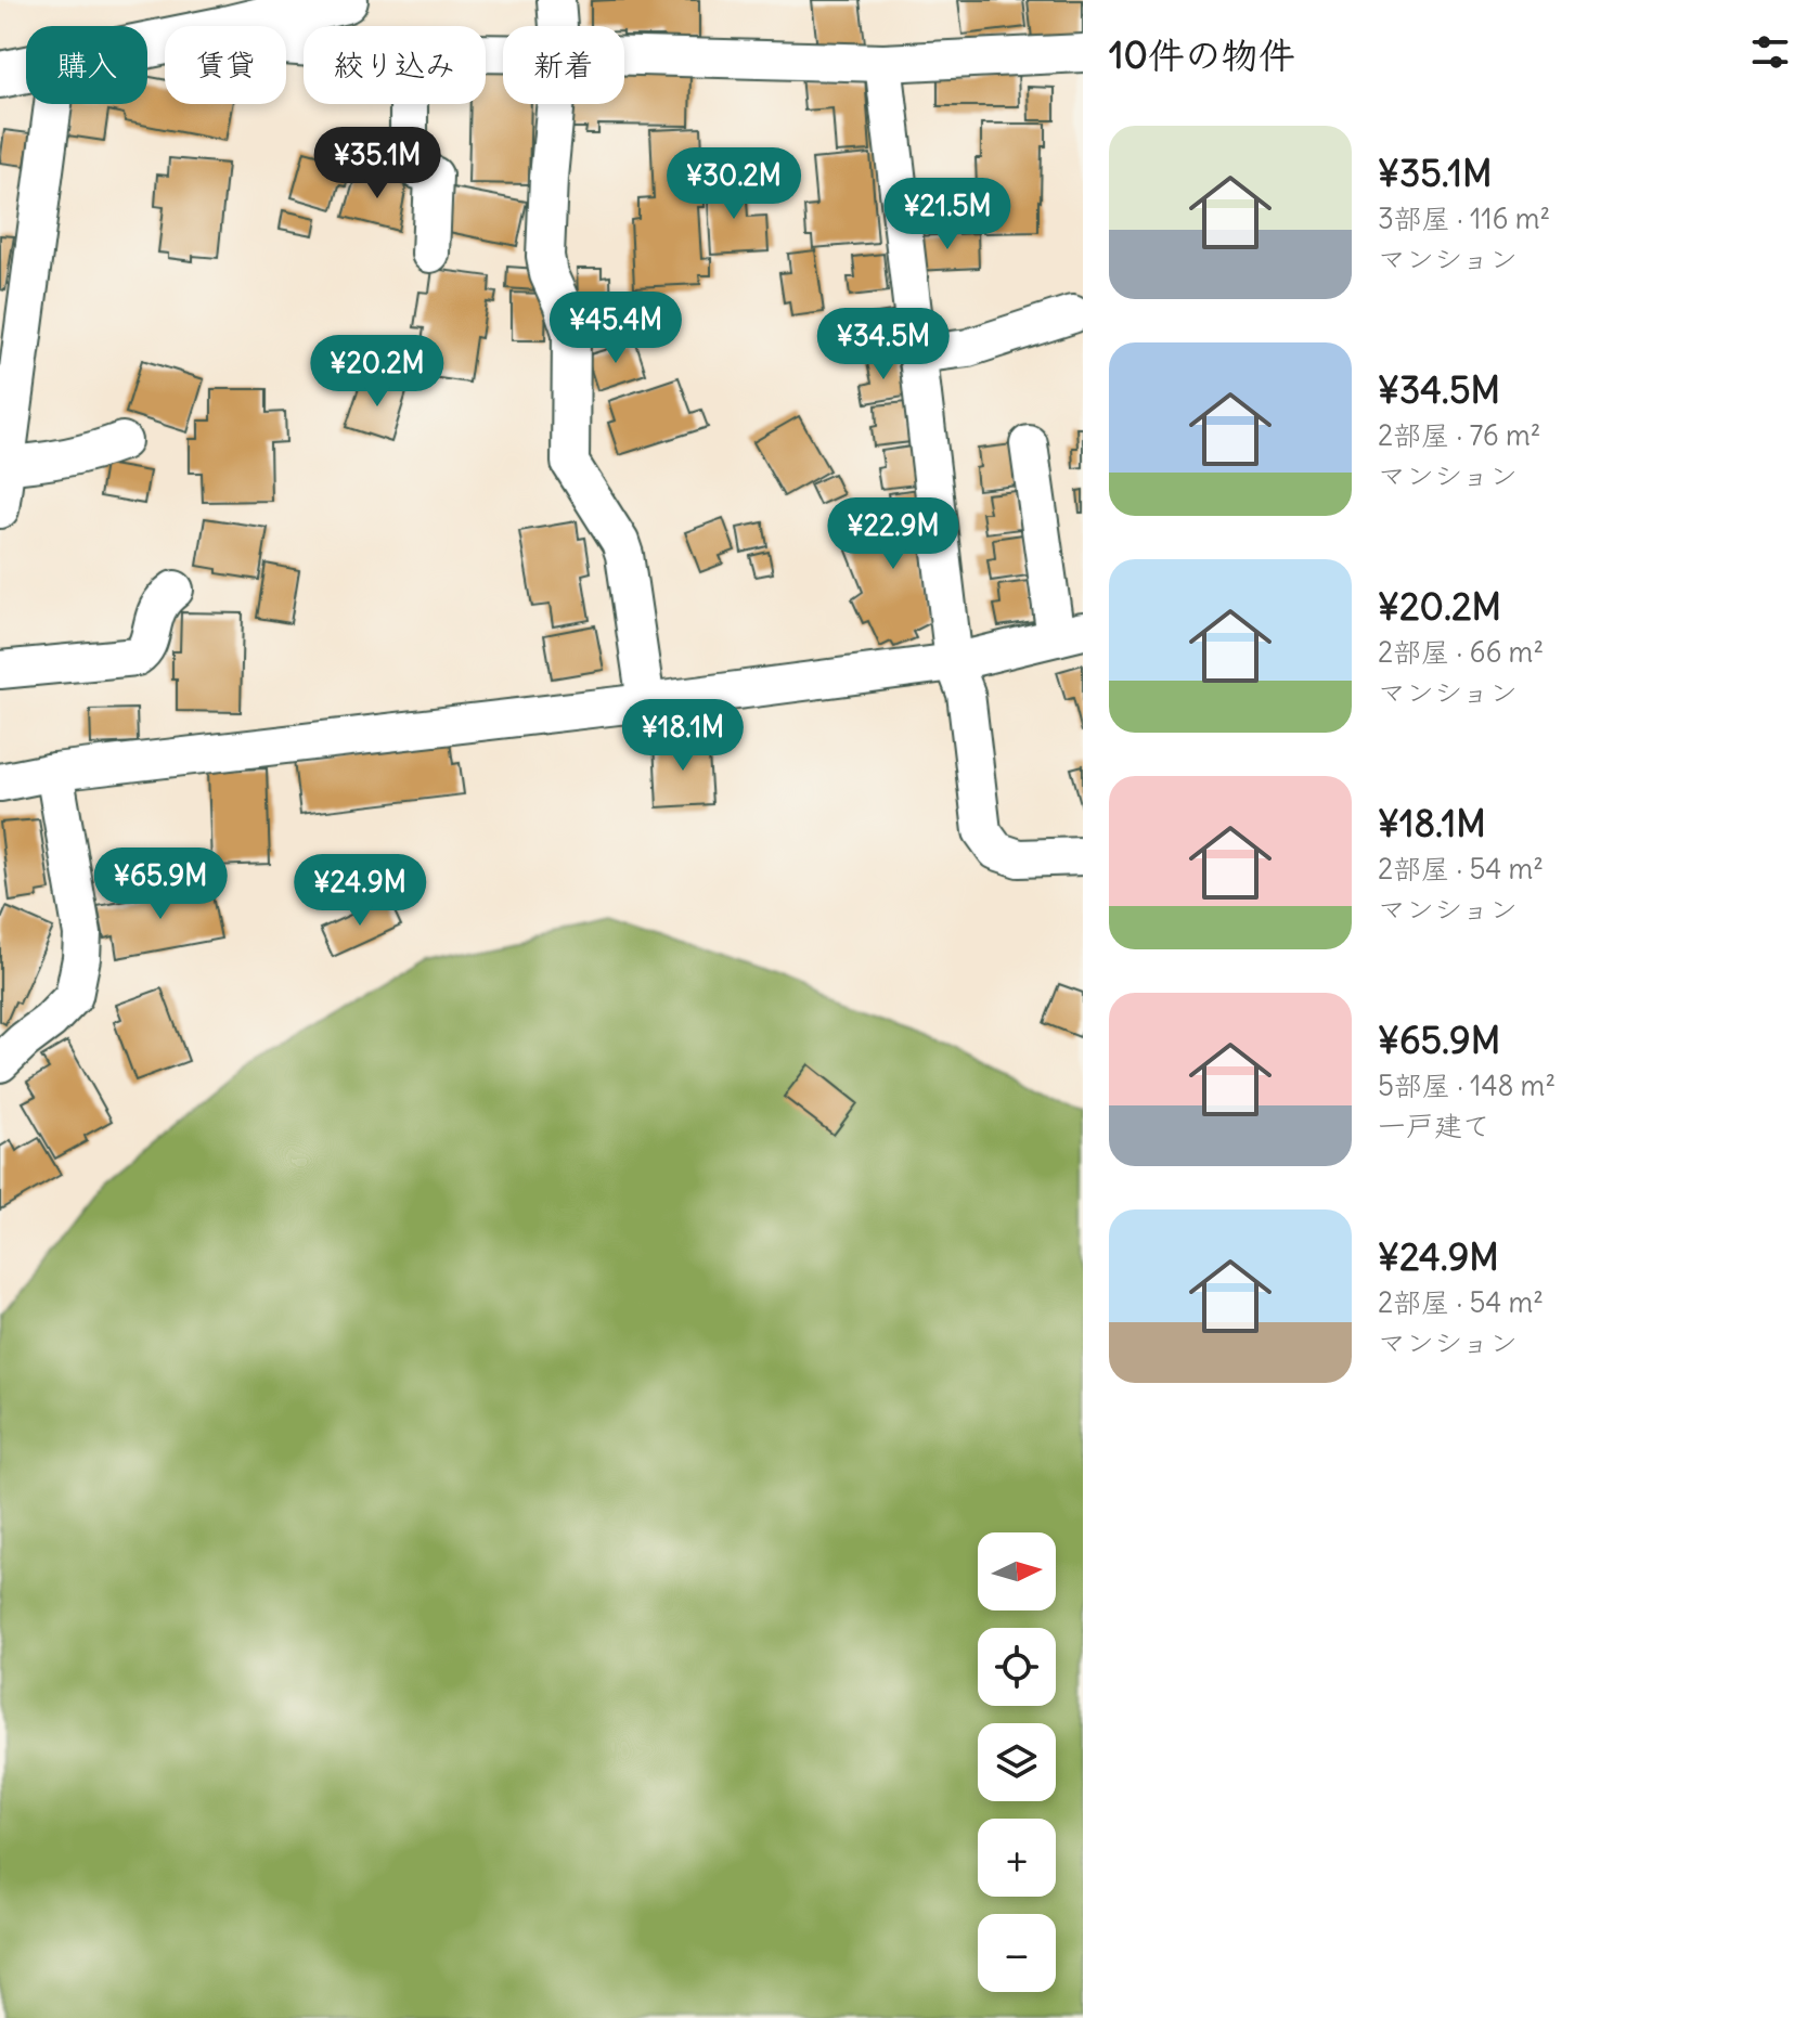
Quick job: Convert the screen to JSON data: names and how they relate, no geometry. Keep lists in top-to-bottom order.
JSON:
{
  "north": "right",
  "page": {
    "heading": "10件の物件",
    "chip": [
      "購入",
      "賃貸",
      "絞り込み",
      "新着"
    ],
    "list": [
      {
        "name": "¥35.1M",
        "note": "3部屋 · 116 m² · マンション"
      },
      {
        "name": "¥34.5M",
        "note": "2部屋 · 76 m² · マンション"
      },
      {
        "name": "¥20.2M",
        "note": "2部屋 · 66 m² · マンション"
      },
      {
        "name": "¥18.1M",
        "note": "2部屋 · 54 m² · マンション"
      },
      {
        "name": "¥65.9M",
        "note": "5部屋 · 148 m² · 一戸建て"
      },
      {
        "name": "¥24.9M",
        "note": "2部屋 · 54 m² · マンション"
      }
    ],
    "price": [
      "¥35.1M",
      "¥30.2M",
      "¥21.5M",
      "¥45.4M",
      "¥34.5M",
      "¥20.2M",
      "¥22.9M",
      "¥18.1M",
      "¥65.9M",
      "¥24.9M"
    ],
    "map_buttons": ["+", "−"]
  }
}
